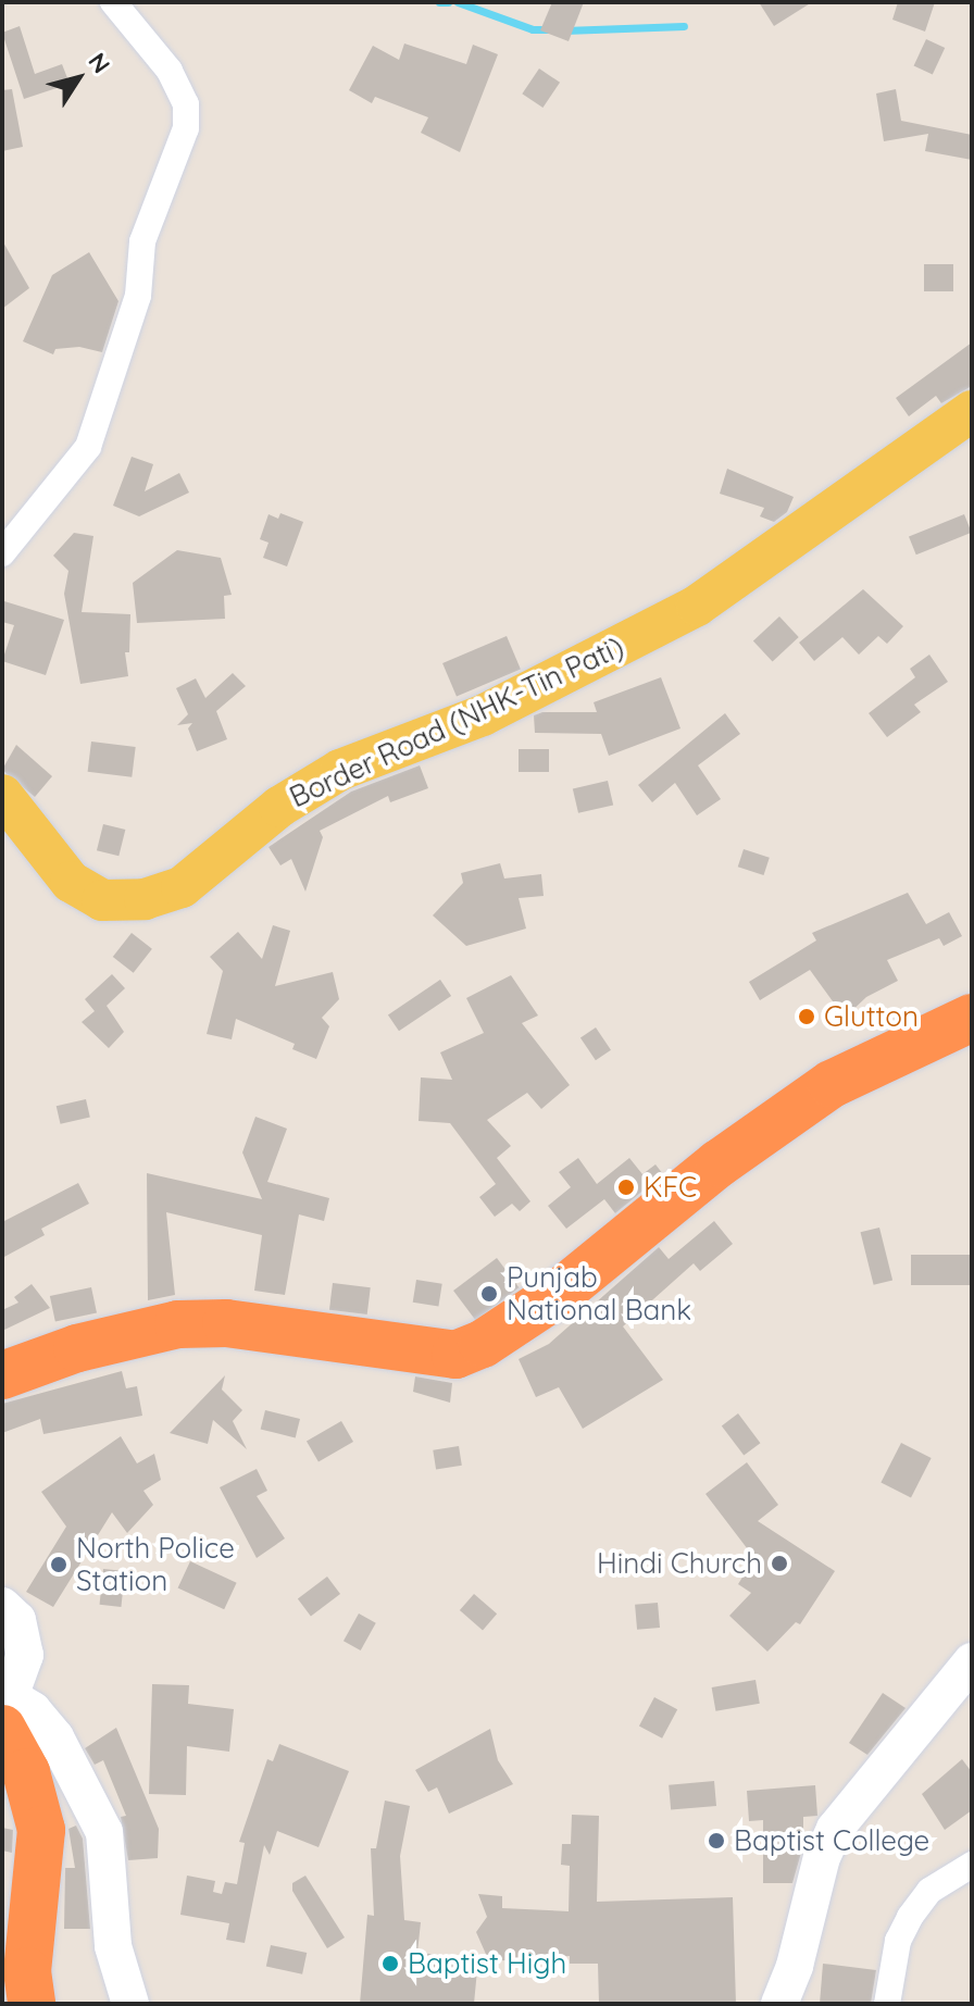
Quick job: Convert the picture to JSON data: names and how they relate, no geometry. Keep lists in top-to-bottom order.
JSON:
{
  "streets": {
    "main road": ["Border Road (NHK-Tin Pati)"]
  },
  "places": [
    "Glutton",
    "KFC",
    "Punjab National Bank",
    "Hindi Church",
    "North Police Station",
    "Baptist College",
    "Baptist High"
  ],
  "north": "top right"
}
